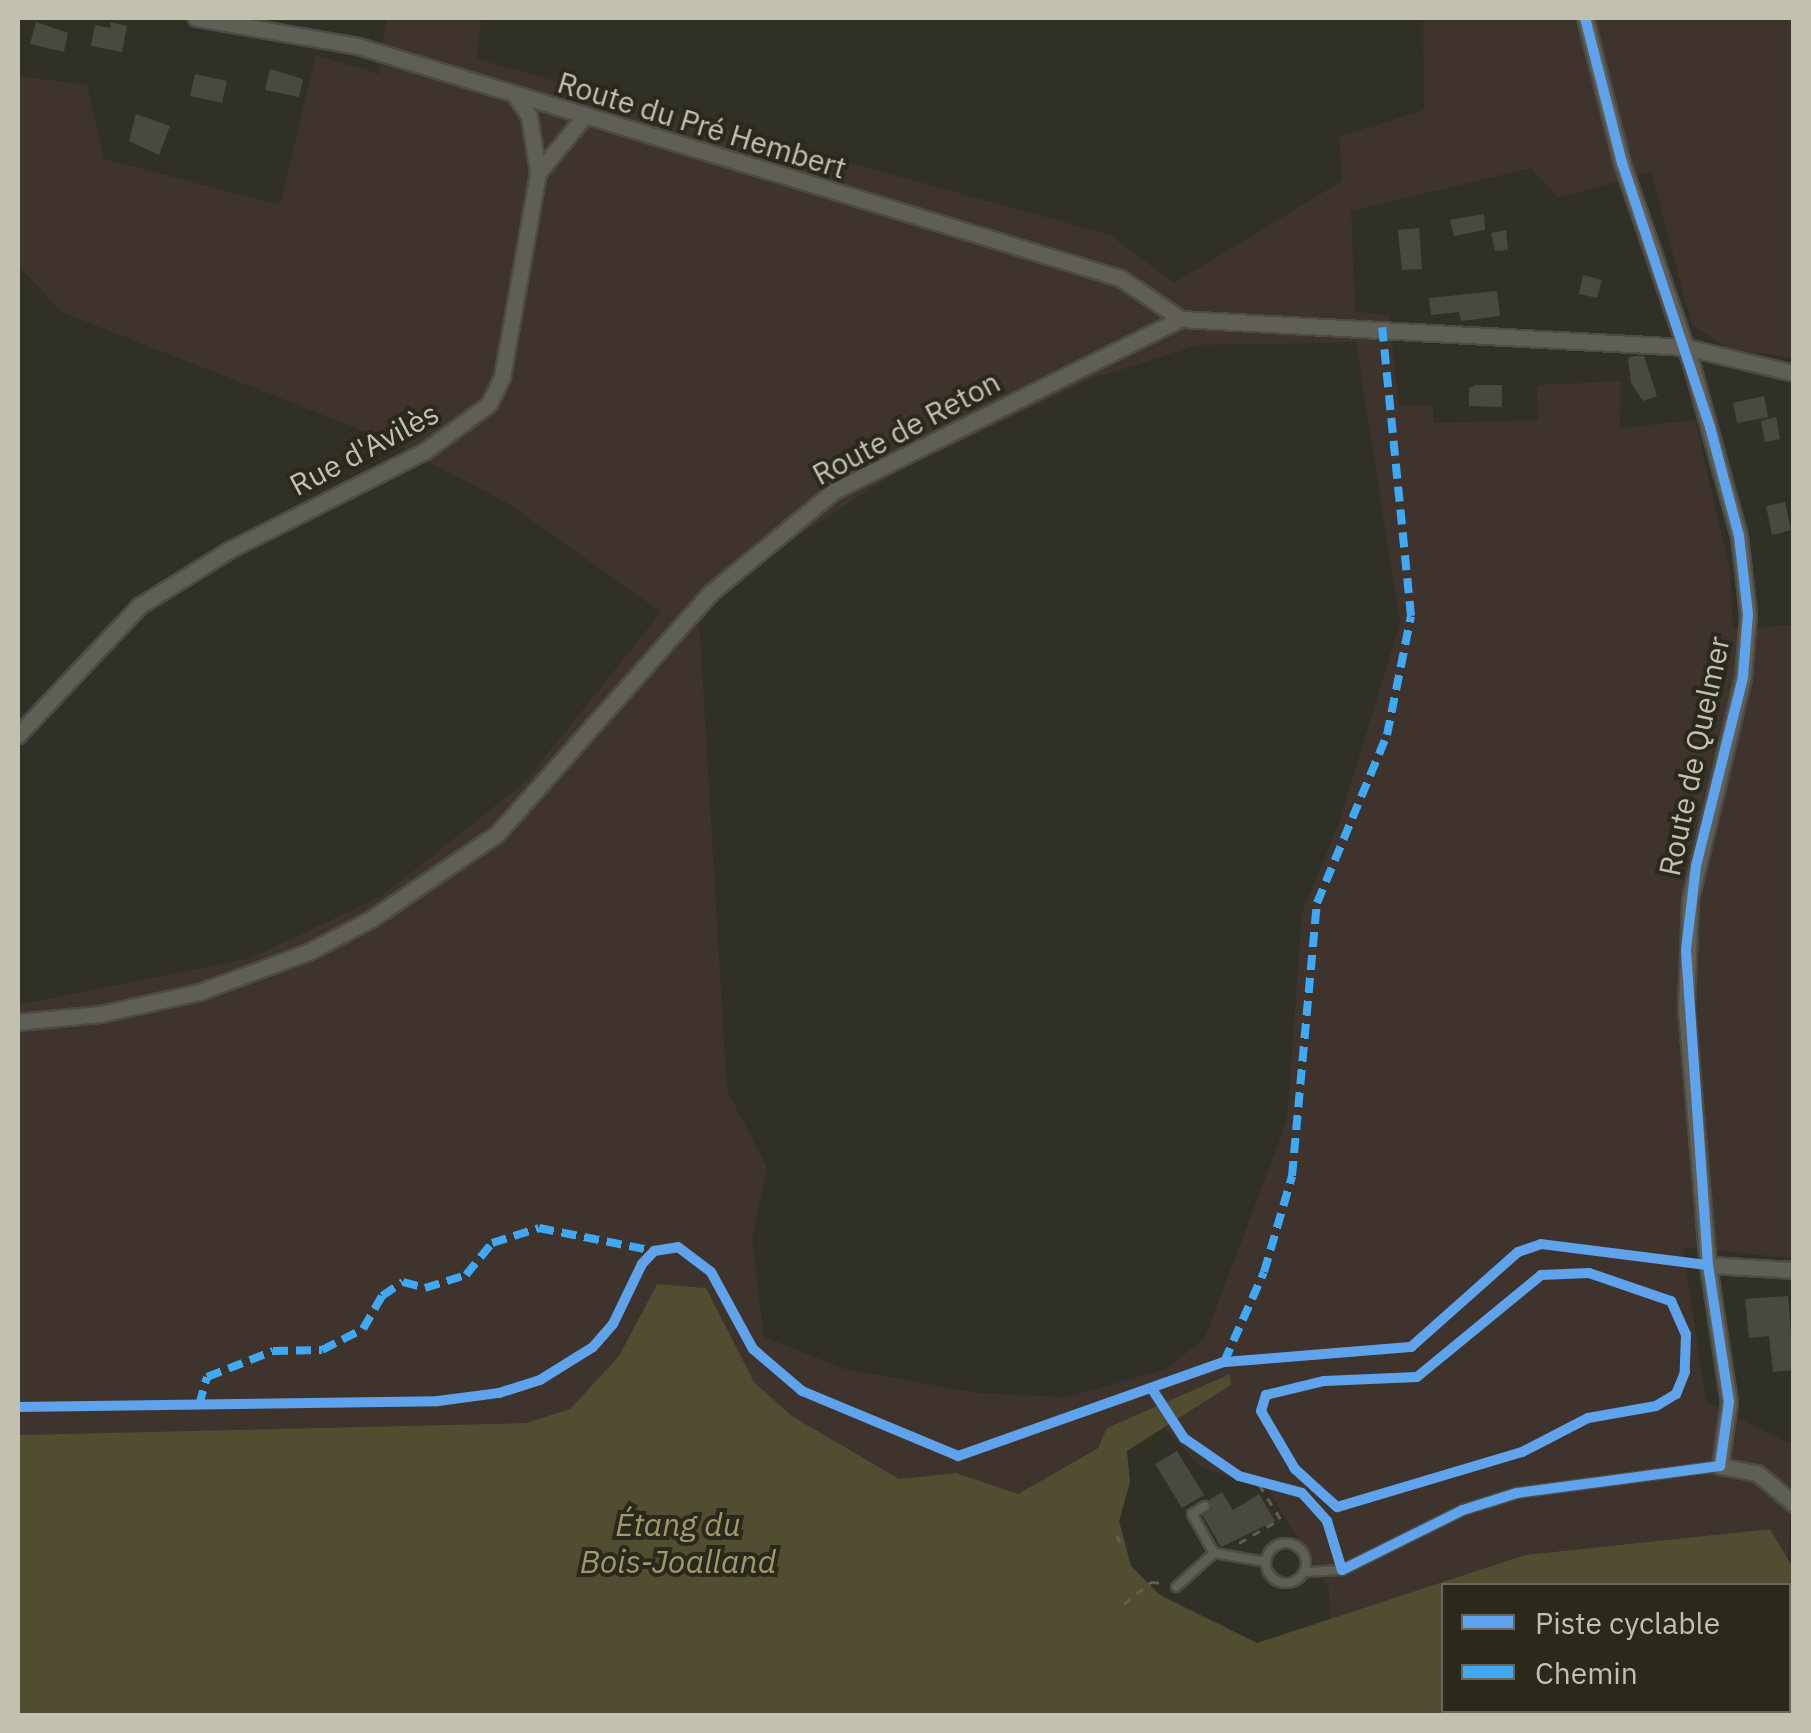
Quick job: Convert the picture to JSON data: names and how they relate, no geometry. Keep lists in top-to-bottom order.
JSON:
{
  "streets": {
    "street": [
      "Route du Pré Hembert",
      "Route de Reton",
      "Rue d'Avilès",
      "Route de Quelmer"
    ]
  },
  "crossings": [
    ["Route du Pré Hembert", "Route de Reton"],
    ["Route du Pré Hembert", "Rue d'Avilès"],
    ["Route de Reton", "Route de Quelmer"]
  ],
  "water": ["Étang du Bois-Joalland"],
  "legend": ["Piste cyclable", "Chemin"]
}
